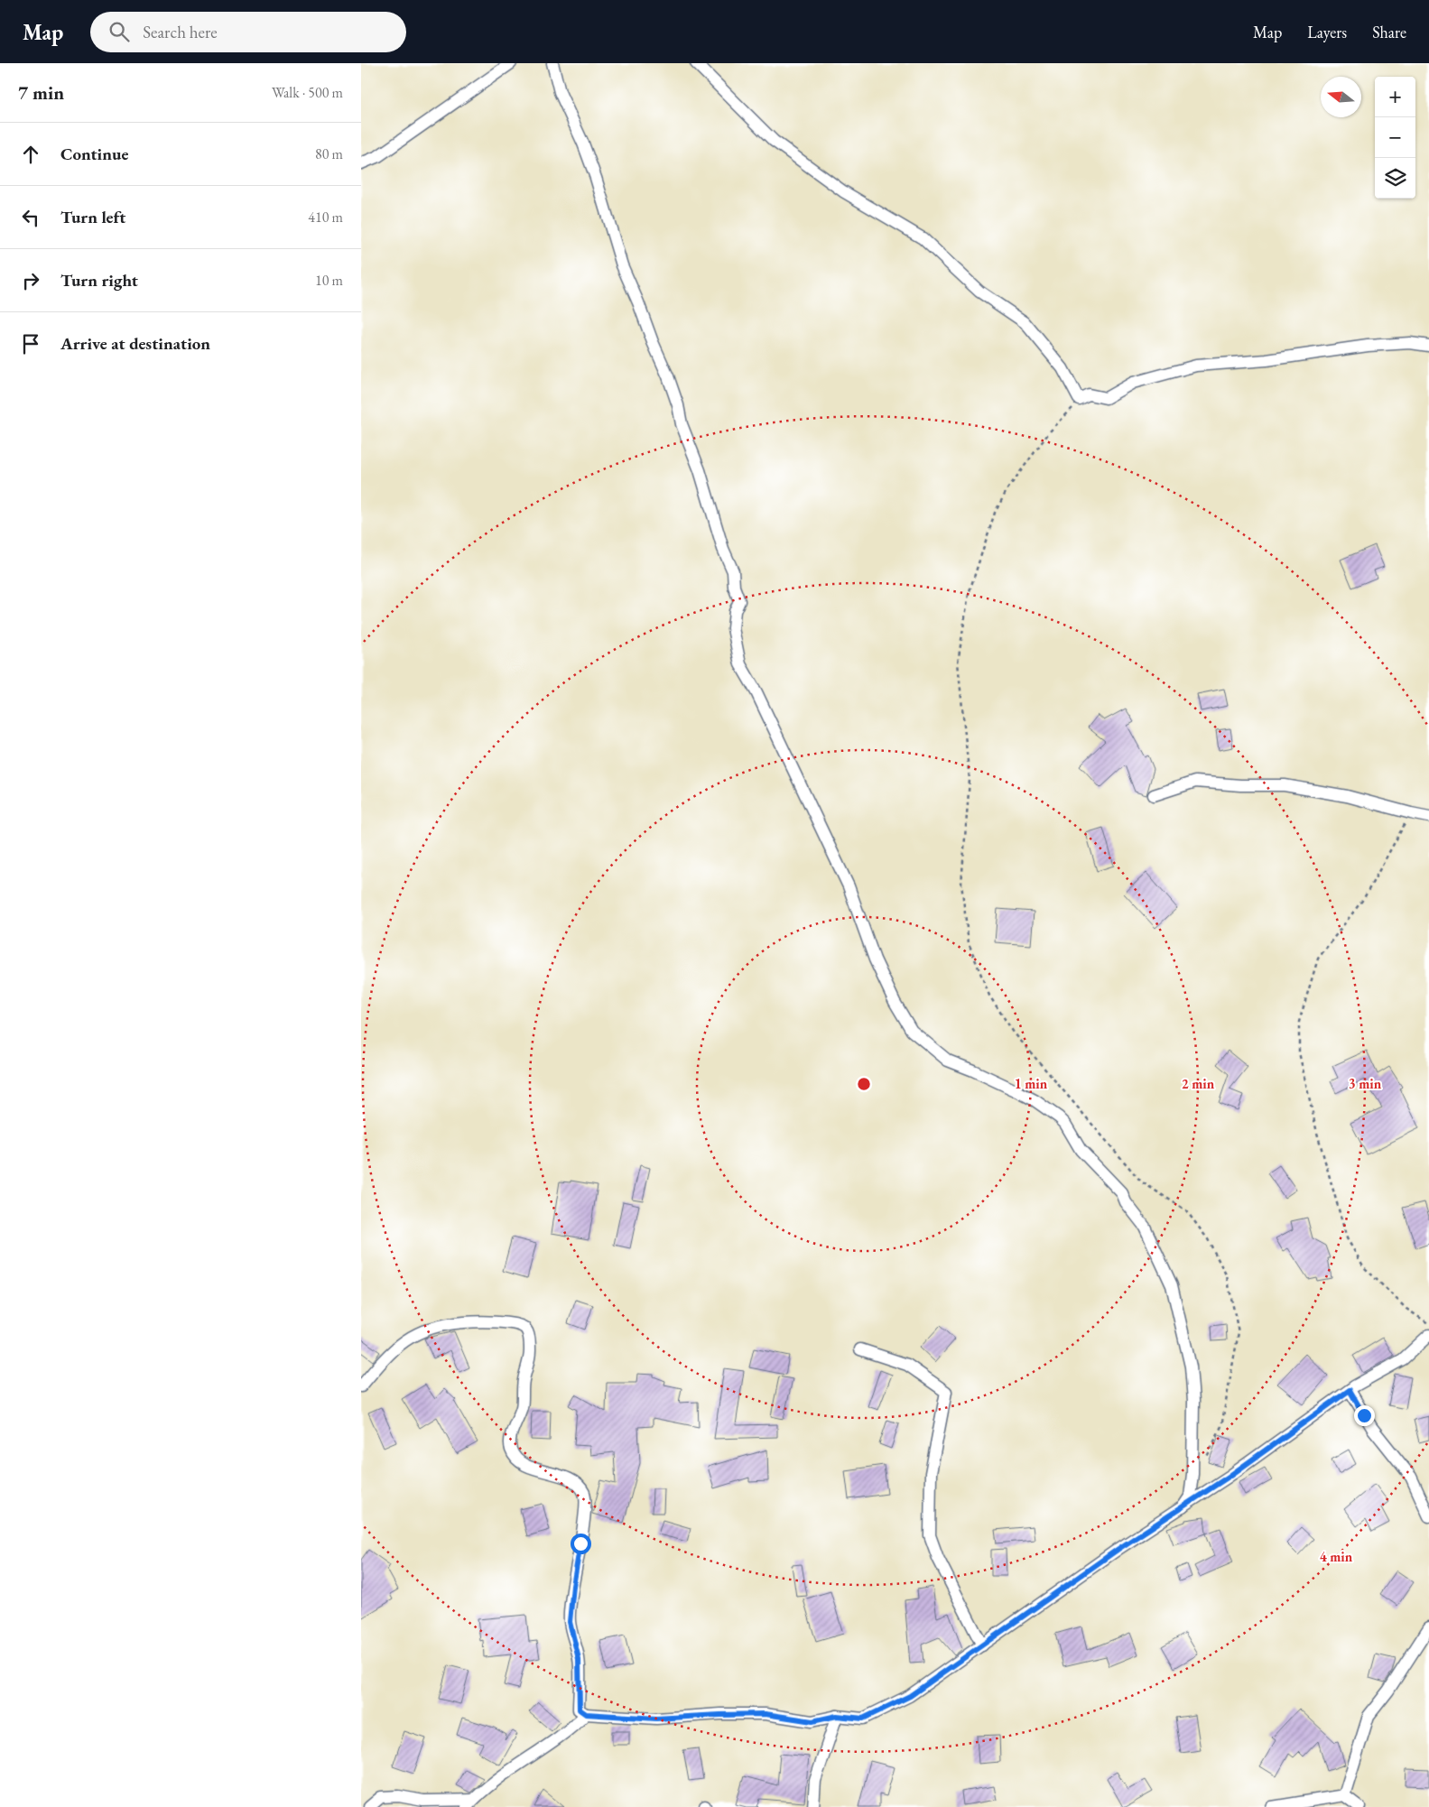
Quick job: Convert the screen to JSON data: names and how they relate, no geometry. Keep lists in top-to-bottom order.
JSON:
{
  "north": "left",
  "page": {
    "header": "Map",
    "search": "Search here",
    "nav": ["Map", "Layers", "Share"],
    "heading": ["7 min", "Walk · 500 m"],
    "map_buttons": ["+", "−"],
    "list": [
      ["Continue", "80 m"],
      ["Turn left", "410 m"],
      ["Turn right", "10 m"],
      "Arrive at destination"
    ]
  },
  "rings": [
    "1 min",
    "2 min",
    "3 min",
    "4 min"
  ]
}
